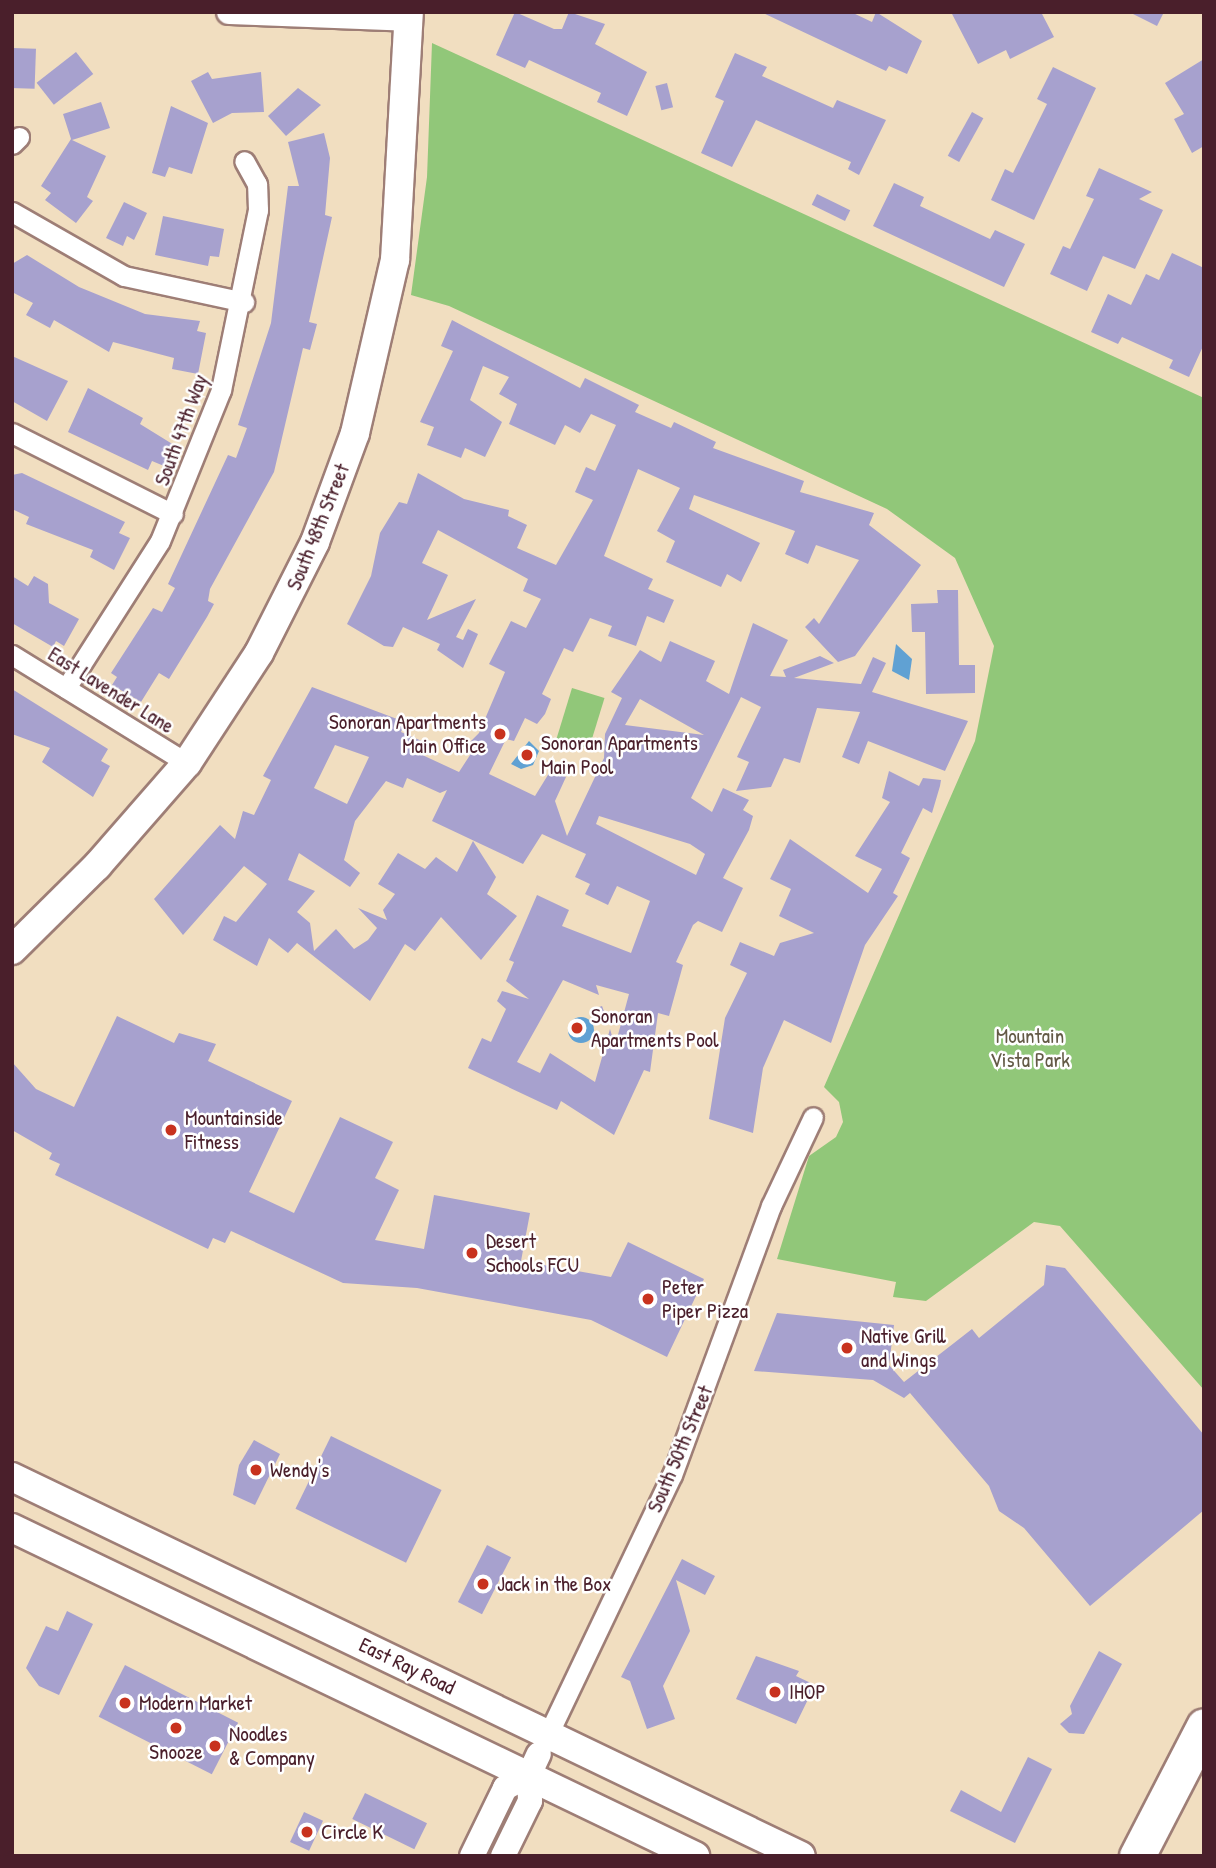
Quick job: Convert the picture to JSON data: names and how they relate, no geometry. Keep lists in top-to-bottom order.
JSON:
{
  "streets": {
    "main road": ["South 48th Street", "East Ray Road"],
    "street": ["South 47th Way", "East Lavender Lane", "South 50th Street"]
  },
  "crossings": [
    ["South 47th Way", "East Lavender Lane"],
    ["South 48th Street", "East Lavender Lane"],
    ["South 50th Street", "East Ray Road"]
  ],
  "parks": ["Mountain Vista Park"],
  "places": [
    "Sonoran Apartments Main Office",
    "Sonoran Apartments Main Pool",
    "Sonoran Apartments Pool",
    "Mountainside Fitness",
    "Desert Schools FCU",
    "Peter Piper Pizza",
    "Native Grill and Wings",
    "Wendy's",
    "Jack in the Box",
    "IHOP",
    "Modern Market",
    "Snooze",
    "Noodles & Company",
    "Circle K"
  ]
}
